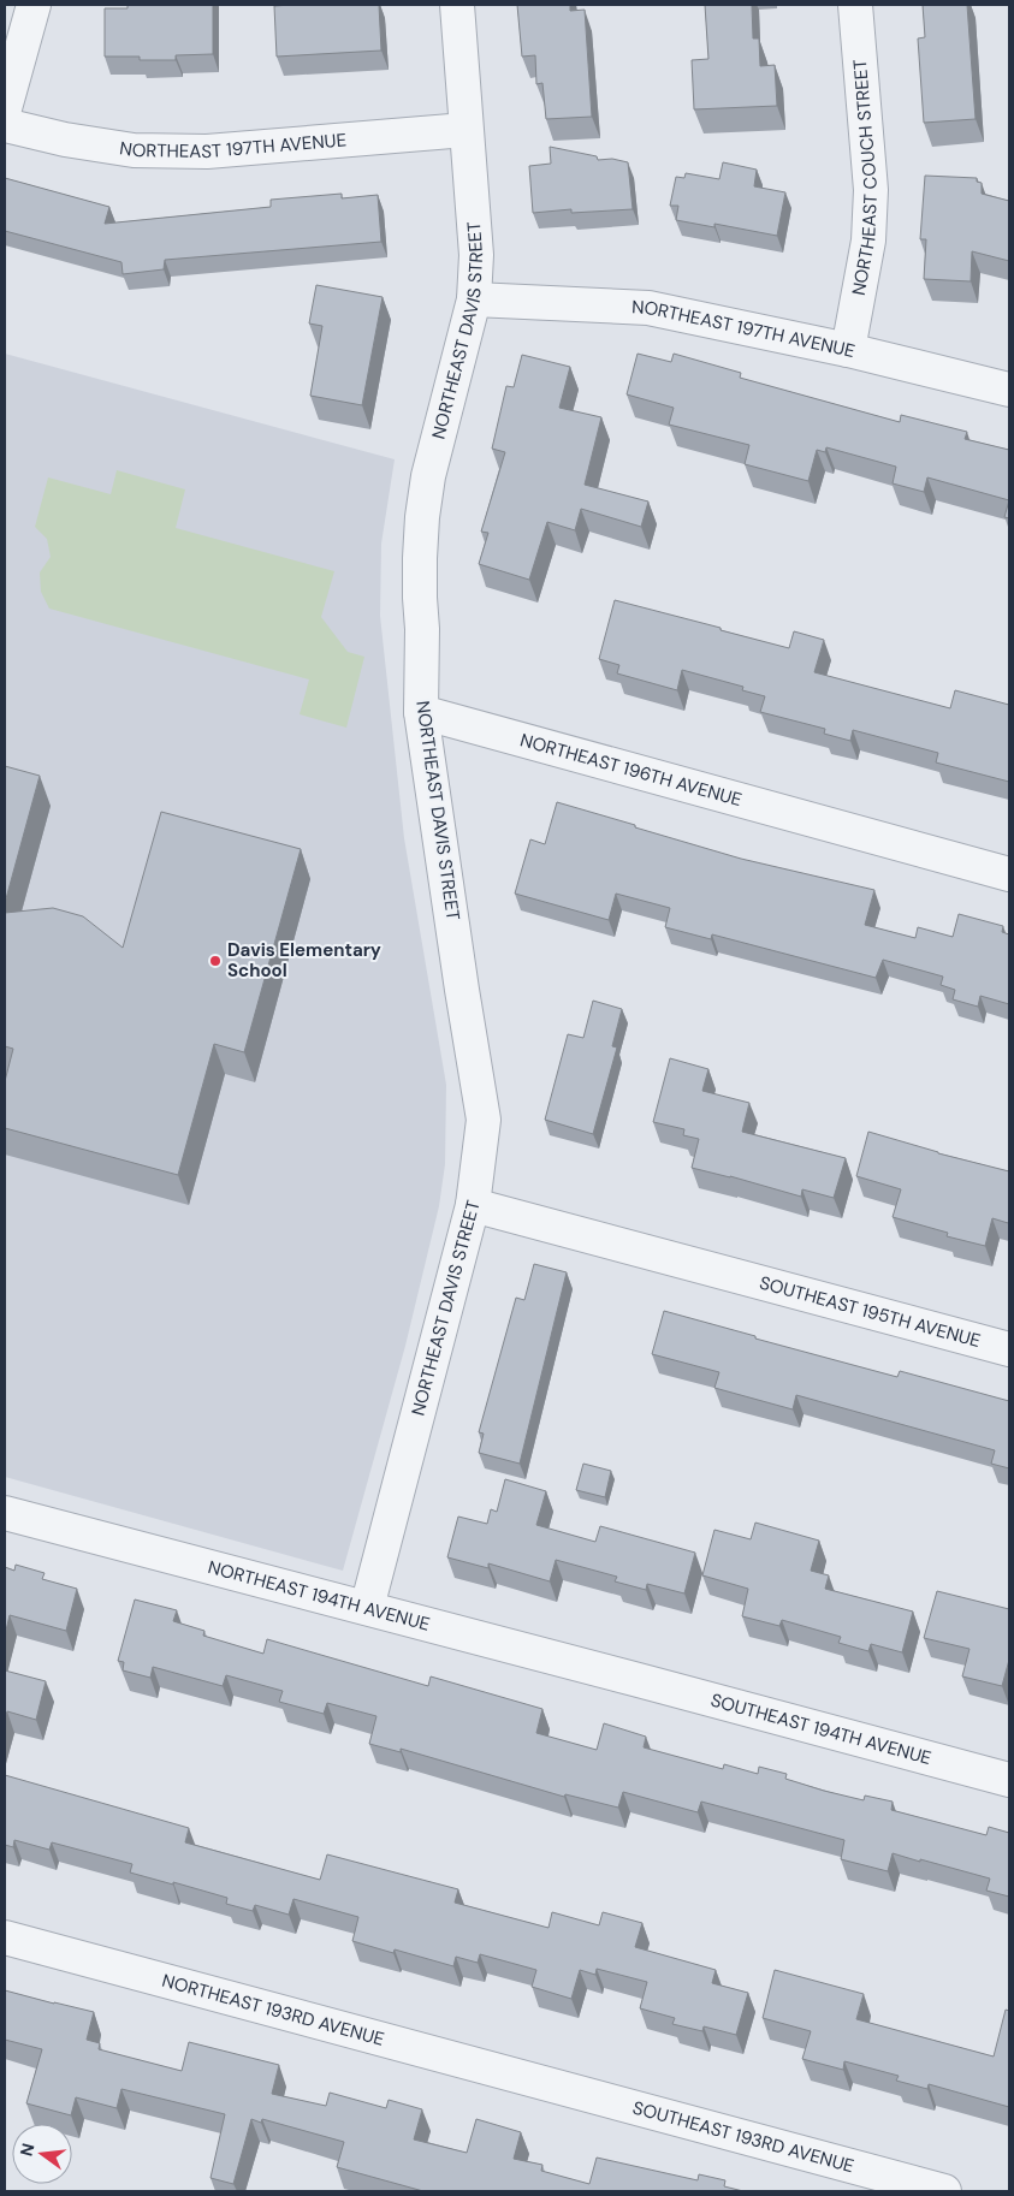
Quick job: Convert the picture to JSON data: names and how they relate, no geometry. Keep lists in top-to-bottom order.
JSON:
{
  "streets": {
    "street": [
      "NORTHEAST 197TH AVENUE",
      "NORTHEAST COUCH STREET",
      "NORTHEAST DAVIS STREET",
      "NORTHEAST 196TH AVENUE",
      "SOUTHEAST 195TH AVENUE",
      "NORTHEAST 194TH AVENUE",
      "SOUTHEAST 194TH AVENUE",
      "NORTHEAST 193RD AVENUE",
      "SOUTHEAST 193RD AVENUE"
    ]
  },
  "crossings": [
    ["NORTHEAST 197TH AVENUE", "NORTHEAST COUCH STREET"],
    ["NORTHEAST 197TH AVENUE", "NORTHEAST DAVIS STREET"],
    ["NORTHEAST DAVIS STREET", "NORTHEAST 196TH AVENUE"],
    ["NORTHEAST DAVIS STREET", "SOUTHEAST 195TH AVENUE"],
    ["NORTHEAST DAVIS STREET", "NORTHEAST 194TH AVENUE"],
    ["NORTHEAST 194TH AVENUE", "SOUTHEAST 194TH AVENUE"],
    ["NORTHEAST 193RD AVENUE", "SOUTHEAST 193RD AVENUE"]
  ],
  "places": ["Davis Elementary School"],
  "north": "left"
}
